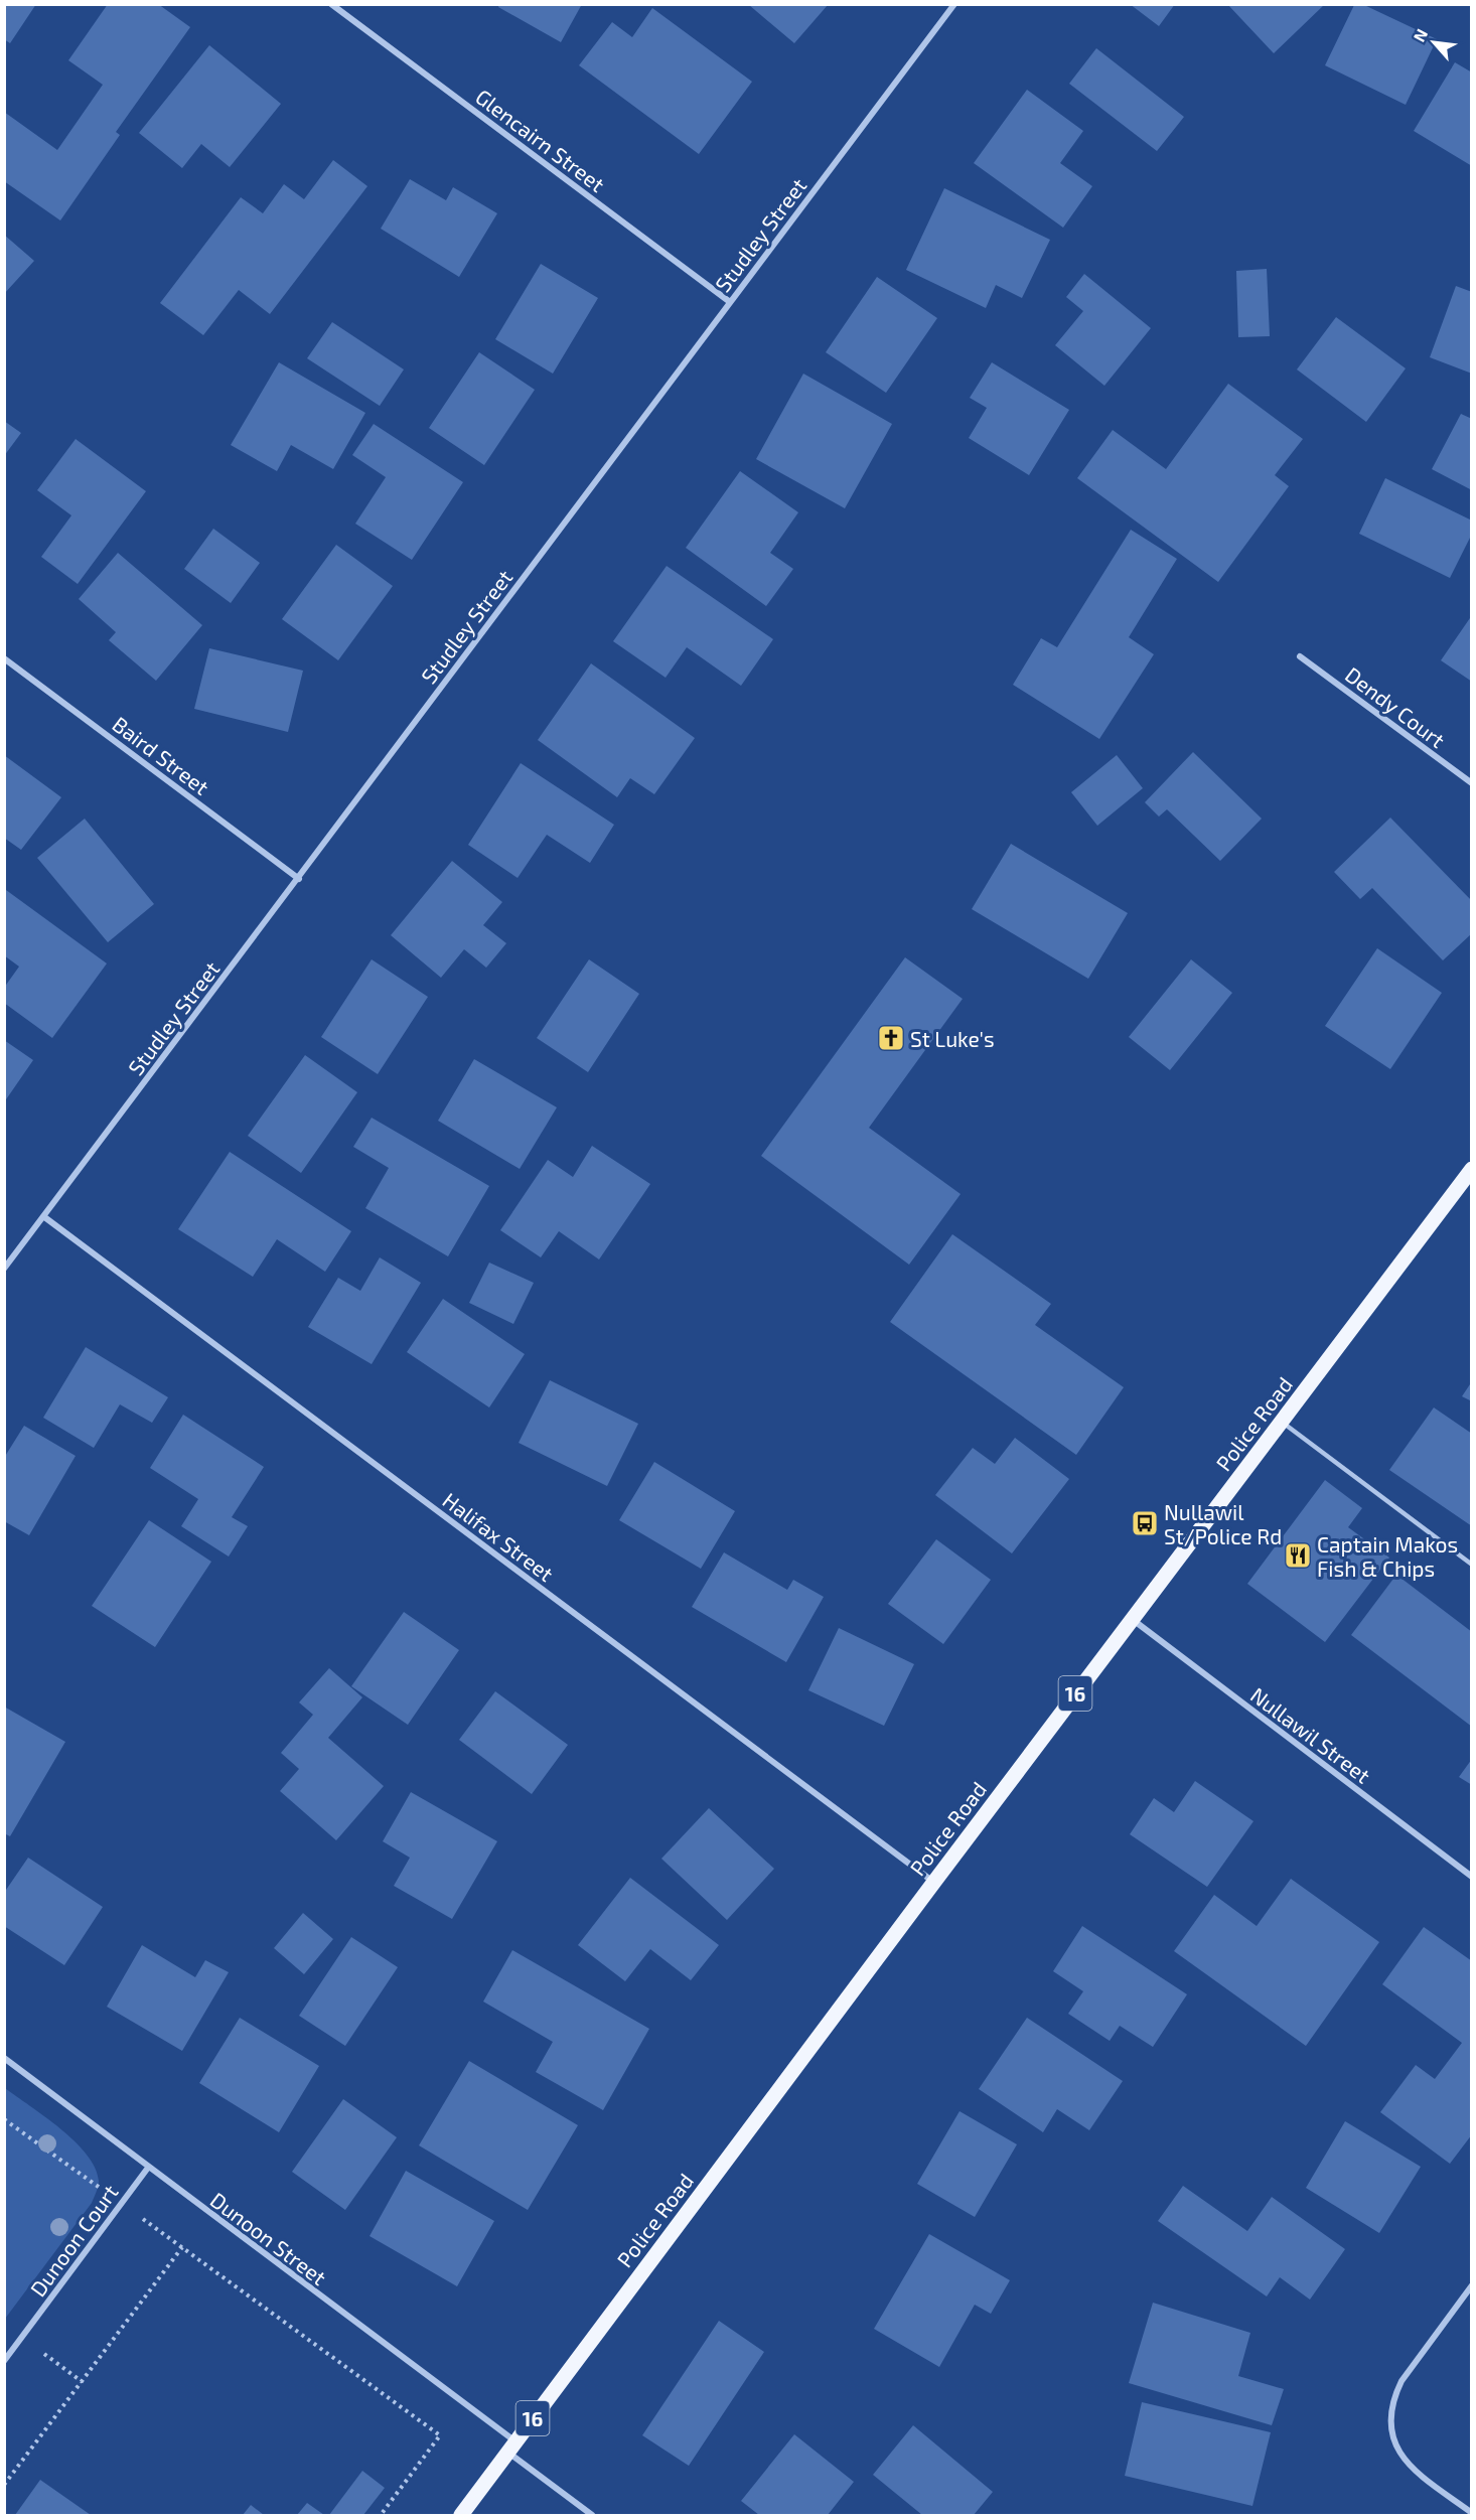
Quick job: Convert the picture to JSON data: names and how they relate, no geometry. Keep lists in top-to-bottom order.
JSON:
{
  "streets": {
    "main road": ["Police Road", "16"],
    "street": [
      "Glencairn Street",
      "Studley Street",
      "Dendy Court",
      "Baird Street",
      "Halifax Street",
      "Nullawil Street",
      "Dunoon Street",
      "Dunoon Court"
    ]
  },
  "crossings": [
    ["Glencairn Street", "Studley Street"],
    ["Studley Street", "Baird Street"],
    ["Studley Street", "Halifax Street"],
    ["Police Road", "Halifax Street"],
    ["Police Road", "Nullawil Street"],
    ["Police Road", "Dunoon Street"],
    ["Dunoon Street", "Dunoon Court"]
  ],
  "places": {
    "church": ["St Luke's"],
    "bus stop": ["Nullawil St/Police Rd"],
    "restaurant": ["Captain Makos Fish & Chips"]
  },
  "north": "top left"
}
